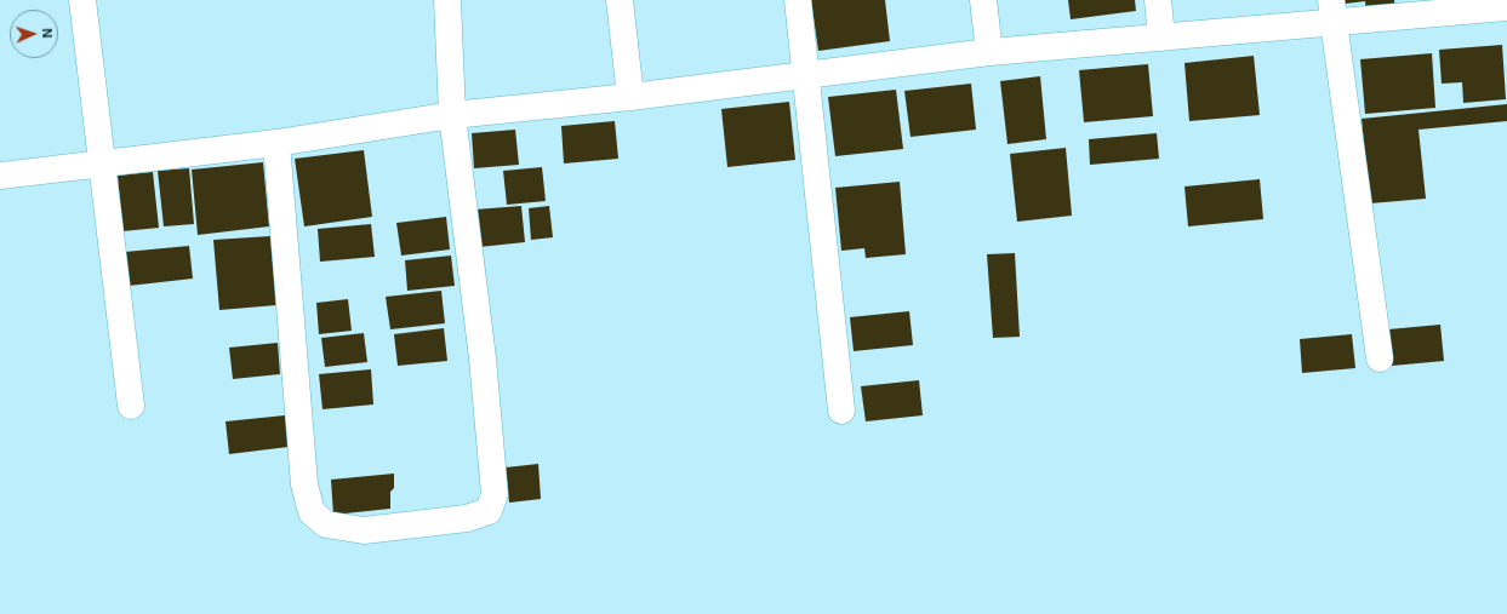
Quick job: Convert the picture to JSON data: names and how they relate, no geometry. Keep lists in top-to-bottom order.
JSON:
{
  "north": "right"
}
